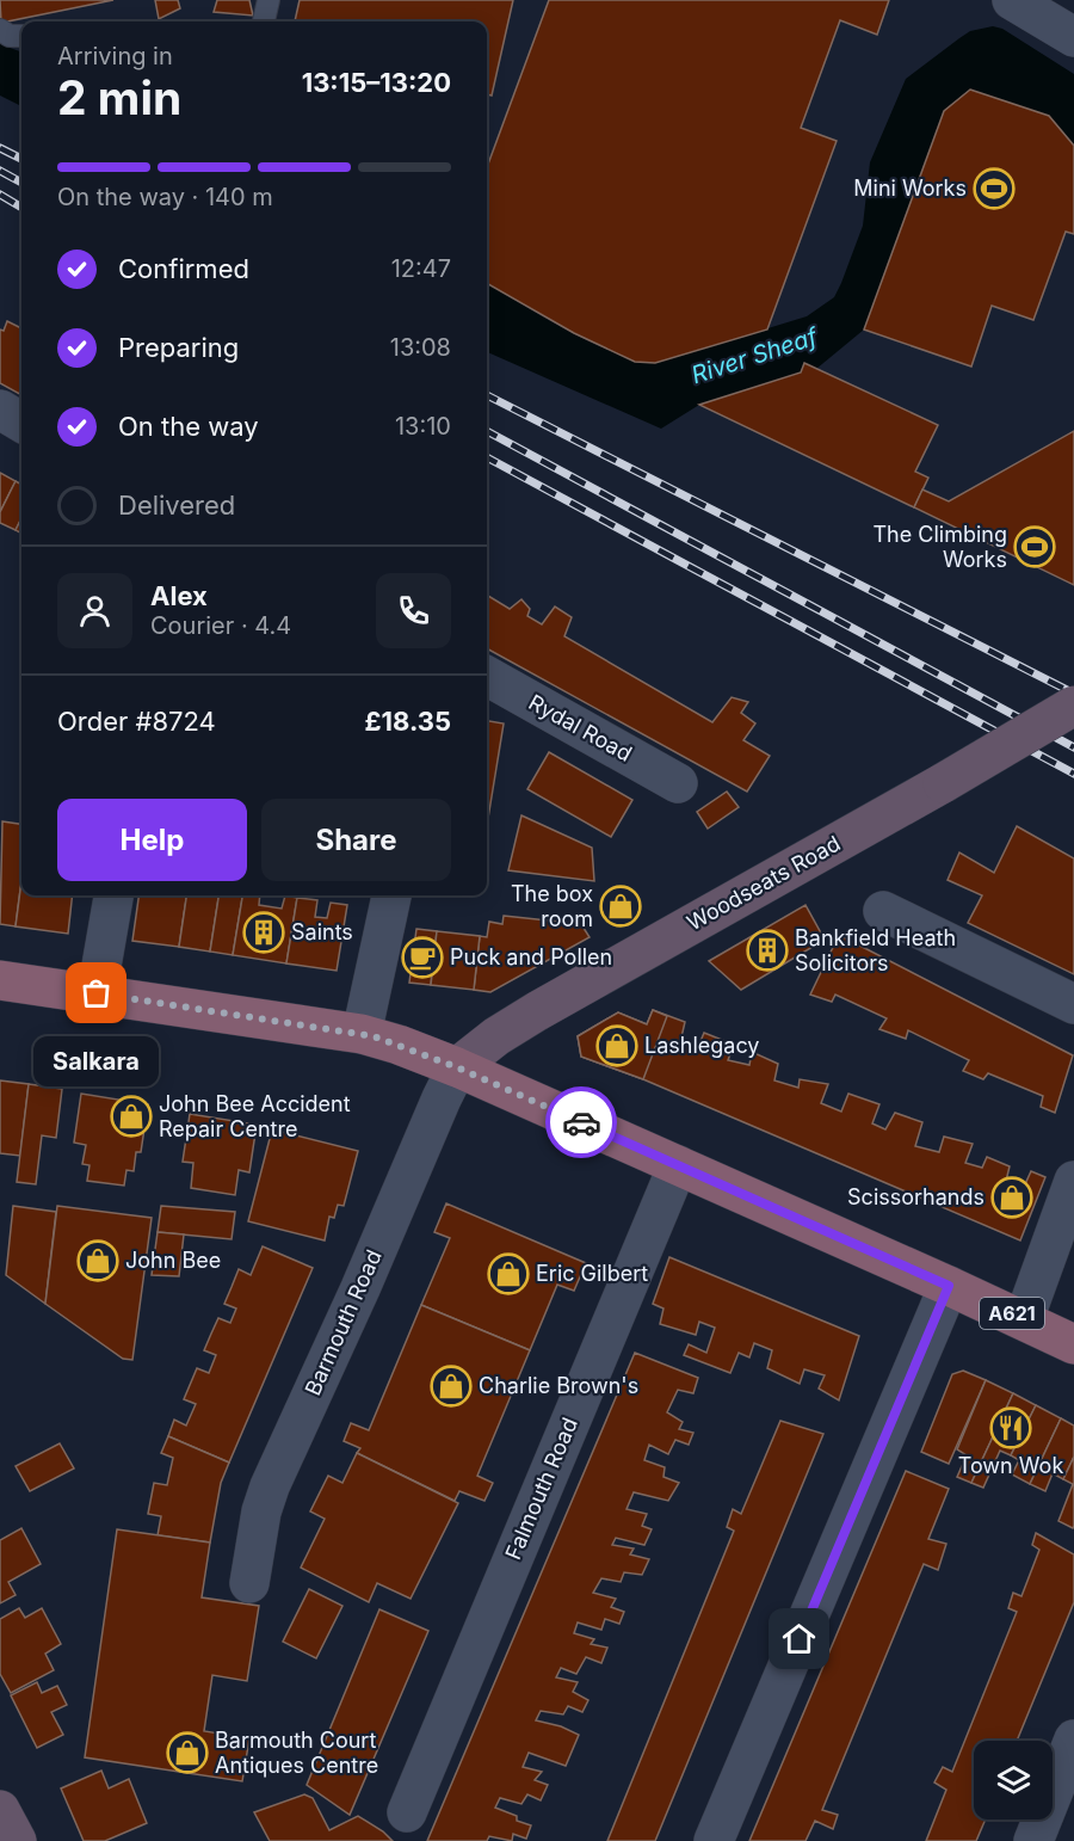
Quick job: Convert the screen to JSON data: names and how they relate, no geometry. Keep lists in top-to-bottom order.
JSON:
{
  "streets": {
    "main road": ["A621"],
    "street": [
      "Rydal Road",
      "Woodseats Road",
      "Barmouth Road",
      "Falmouth Road"
    ]
  },
  "crossings": [
    ["Woodseats Road", "A621"],
    ["Woodseats Road", "Barmouth Road"],
    ["A621", "Barmouth Road"],
    ["A621", "Falmouth Road"]
  ],
  "water": ["River Sheaf"],
  "places": {
    "sports": ["Mini Works", "The Climbing Works"],
    "shop": [
      "The box room",
      "Lashlegacy",
      "John Bee Accident Repair Centre",
      "Scissorhands",
      "John Bee",
      "Eric Gilbert",
      "Charlie Brown's",
      "Barmouth Court Antiques Centre"
    ],
    "building": ["Saints", "Bankfield Heath Solicitors"],
    "cafe": ["Puck and Pollen"],
    "other": ["Salkara"],
    "restaurant": ["Town Wok"]
  },
  "page": {
    "heading": ["2 min", "Arriving in", "13:15–13:20"],
    "panel": [
      "Alex",
      "Courier · 4.4",
      "Order #8724",
      "£18.35"
    ],
    "bar": "On the way · 140 m",
    "list": [
      ["Confirmed", "12:47"],
      ["Preparing", "13:08"],
      ["On the way", "13:10"],
      "Delivered"
    ],
    "buttons": ["Help", "Share"],
    "bubble": "Salkara"
  }
}
